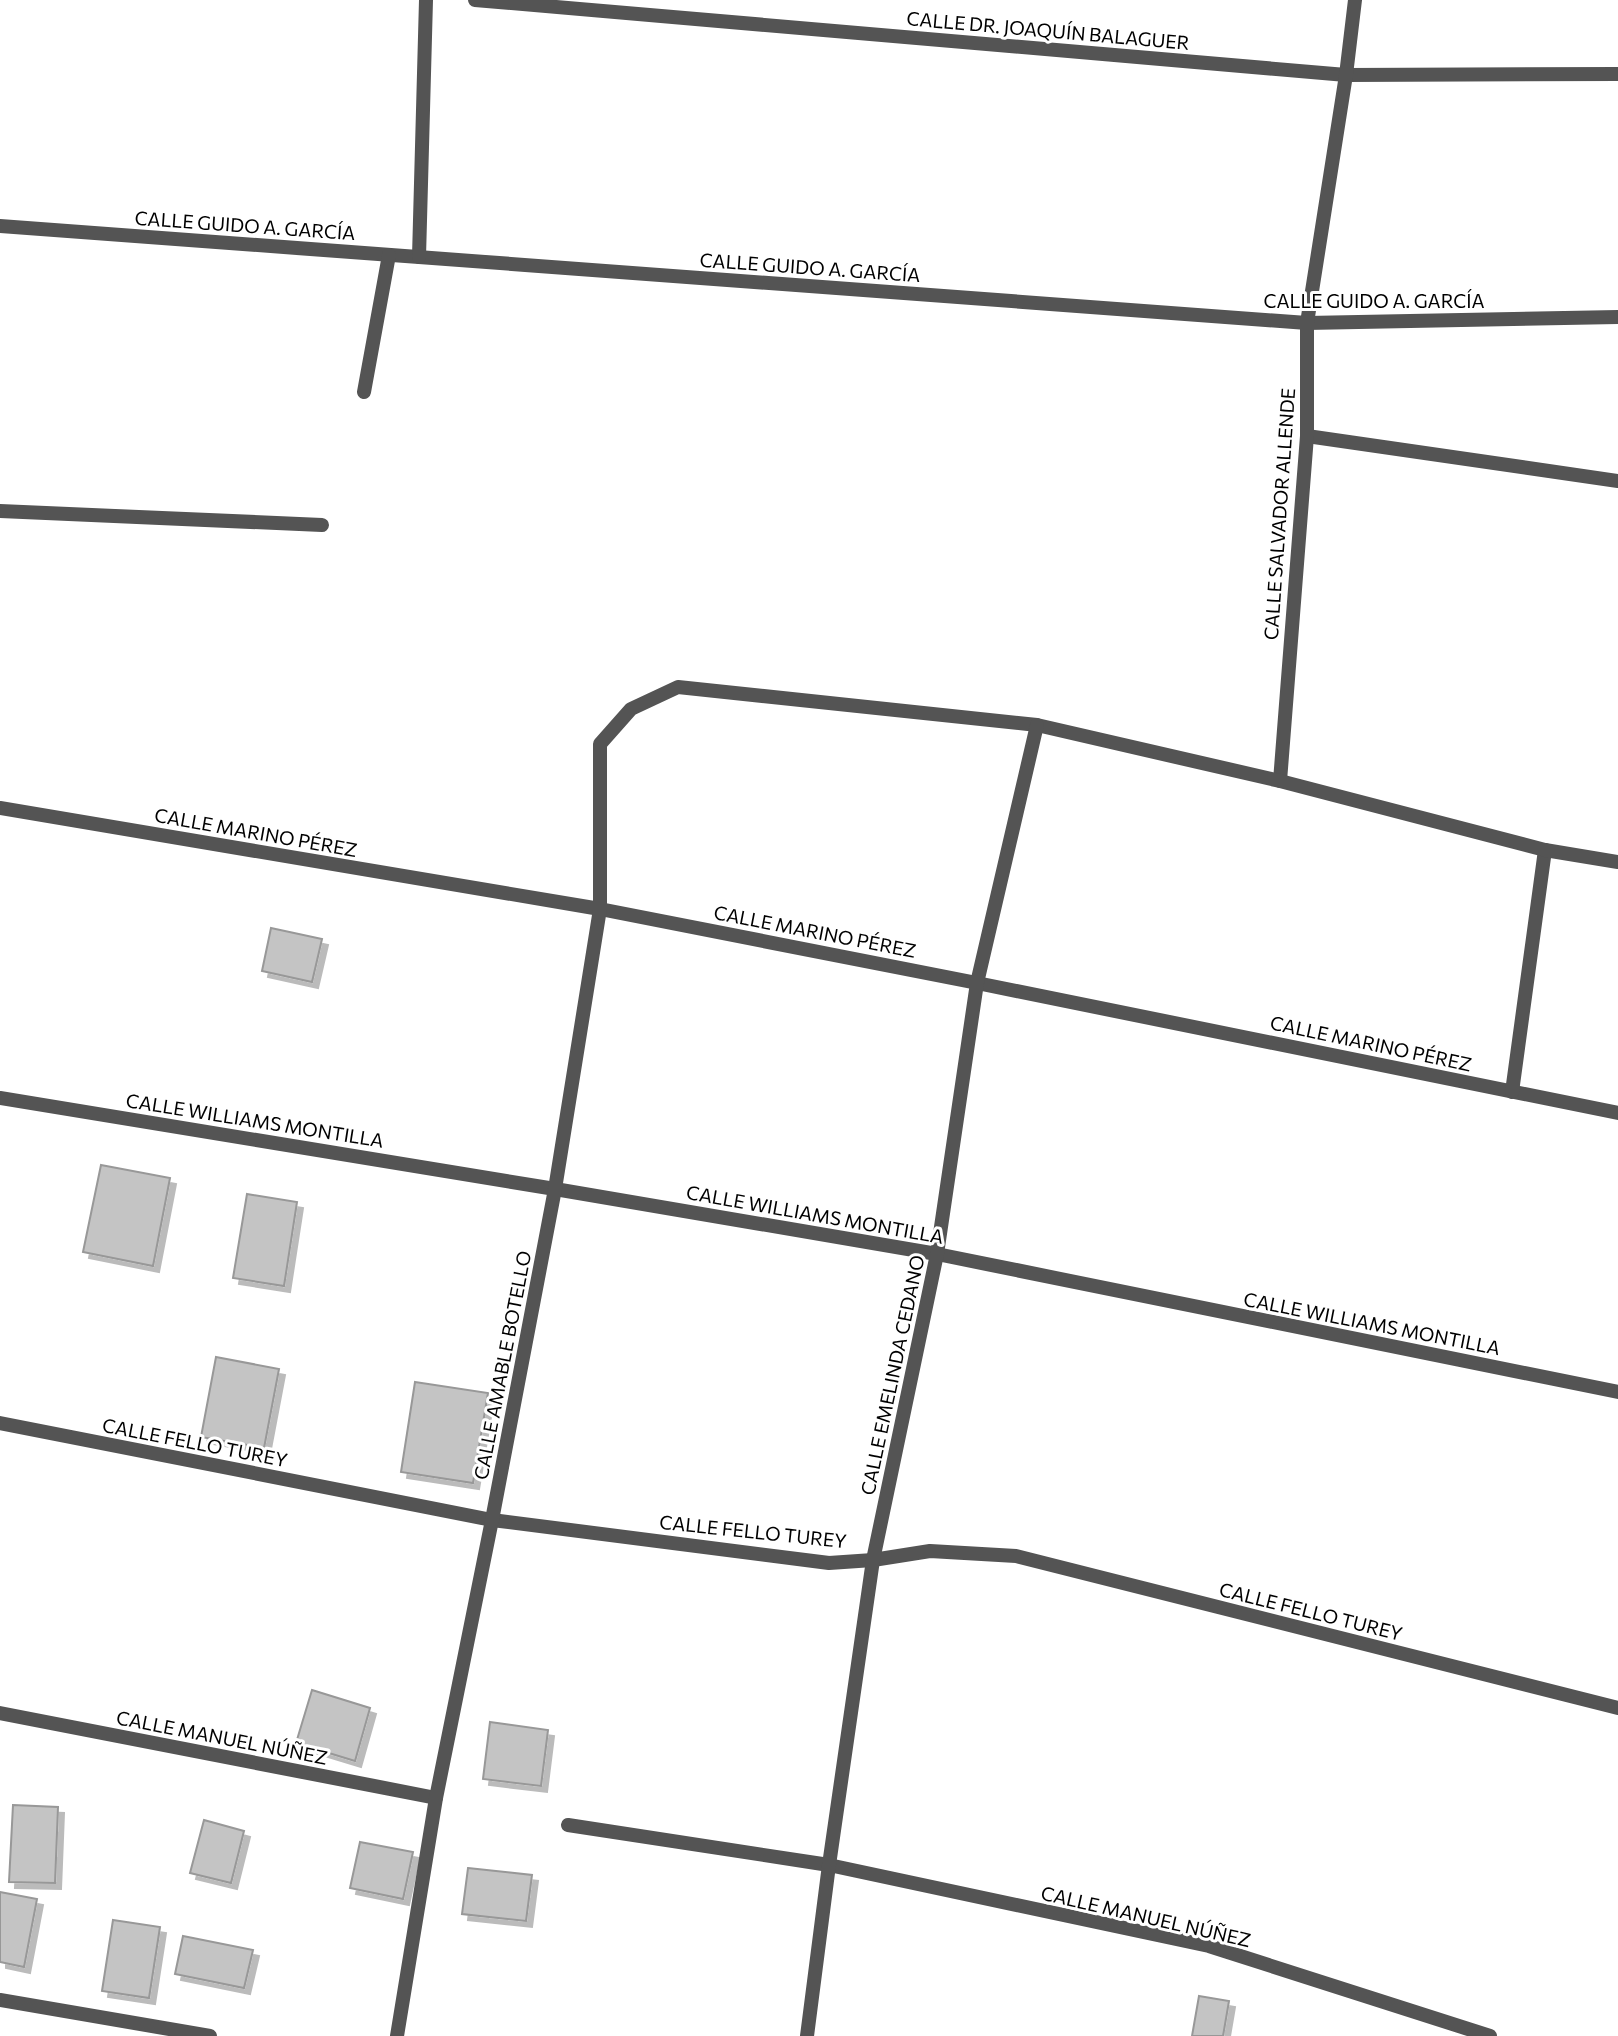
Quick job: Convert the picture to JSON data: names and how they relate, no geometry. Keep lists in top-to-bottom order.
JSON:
{
  "streets": {
    "street": [
      "CALLE DR. JOAQUÍN BALAGUER",
      "CALLE GUIDO A. GARCÍA",
      "CALLE SALVADOR ALLENDE",
      "CALLE MARINO PÉREZ",
      "CALLE WILLIAMS MONTILLA",
      "CALLE AMABLE BOTELLO",
      "CALLE EMELINDA CEDANO",
      "CALLE FELLO TUREY",
      "CALLE MANUEL NÚÑEZ"
    ]
  },
  "crossings": [
    ["CALLE DR. JOAQUÍN BALAGUER", "CALLE SALVADOR ALLENDE"],
    ["CALLE GUIDO A. GARCÍA", "CALLE SALVADOR ALLENDE"],
    ["CALLE MARINO PÉREZ", "CALLE AMABLE BOTELLO"],
    ["CALLE MARINO PÉREZ", "CALLE EMELINDA CEDANO"],
    ["CALLE WILLIAMS MONTILLA", "CALLE AMABLE BOTELLO"],
    ["CALLE WILLIAMS MONTILLA", "CALLE EMELINDA CEDANO"],
    ["CALLE AMABLE BOTELLO", "CALLE EMELINDA CEDANO"],
    ["CALLE AMABLE BOTELLO", "CALLE FELLO TUREY"],
    ["CALLE AMABLE BOTELLO", "CALLE MANUEL NÚÑEZ"],
    ["CALLE EMELINDA CEDANO", "CALLE FELLO TUREY"],
    ["CALLE EMELINDA CEDANO", "CALLE MANUEL NÚÑEZ"]
  ]
}
